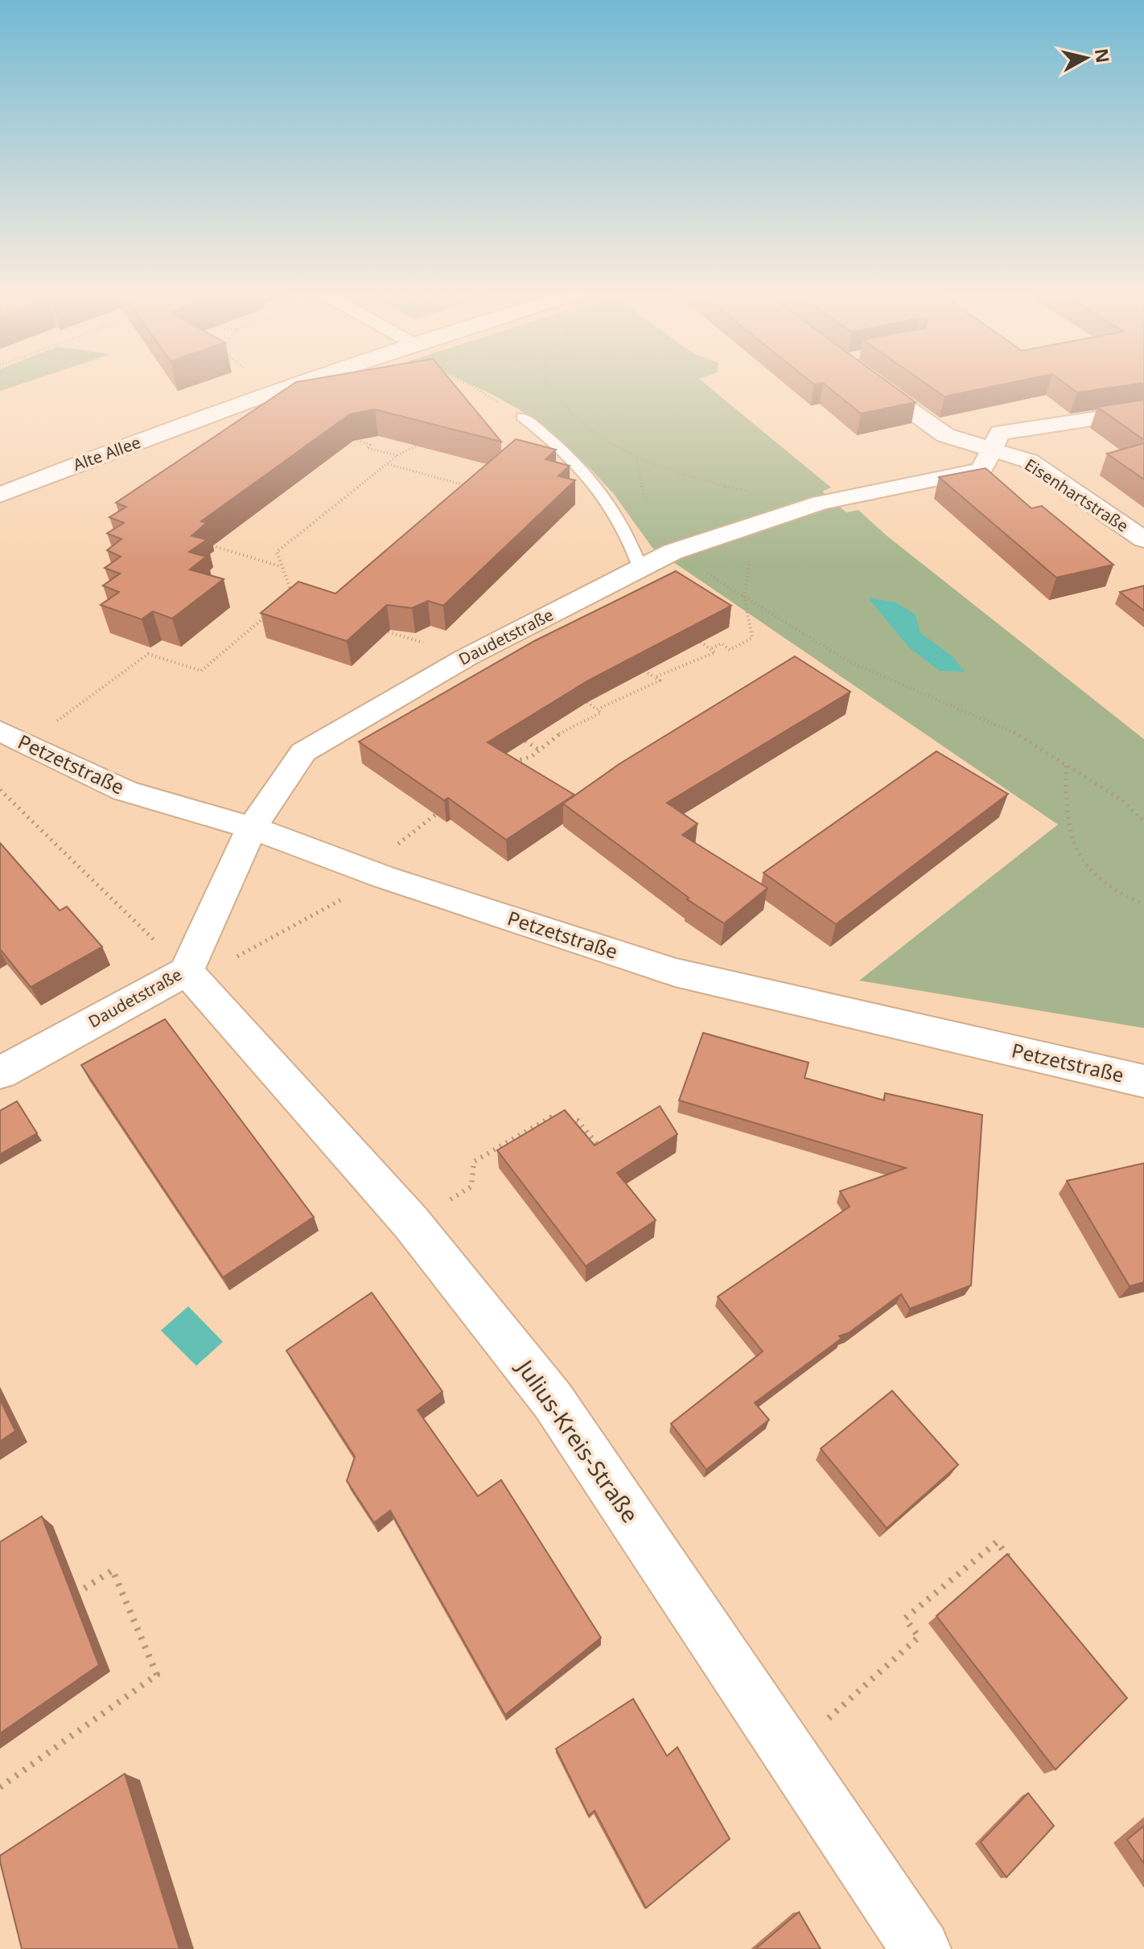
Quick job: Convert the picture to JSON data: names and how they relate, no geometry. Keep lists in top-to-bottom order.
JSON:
{
  "streets": {
    "street": [
      "Alte Allee",
      "Eisenhartstraße",
      "Daudetstraße",
      "Petzetstraße",
      "Julius-Kreis-Straße"
    ]
  },
  "crossings": [
    ["Eisenhartstraße", "Daudetstraße"],
    ["Daudetstraße", "Petzetstraße"],
    ["Daudetstraße", "Julius-Kreis-Straße"]
  ],
  "north": "right"
}
